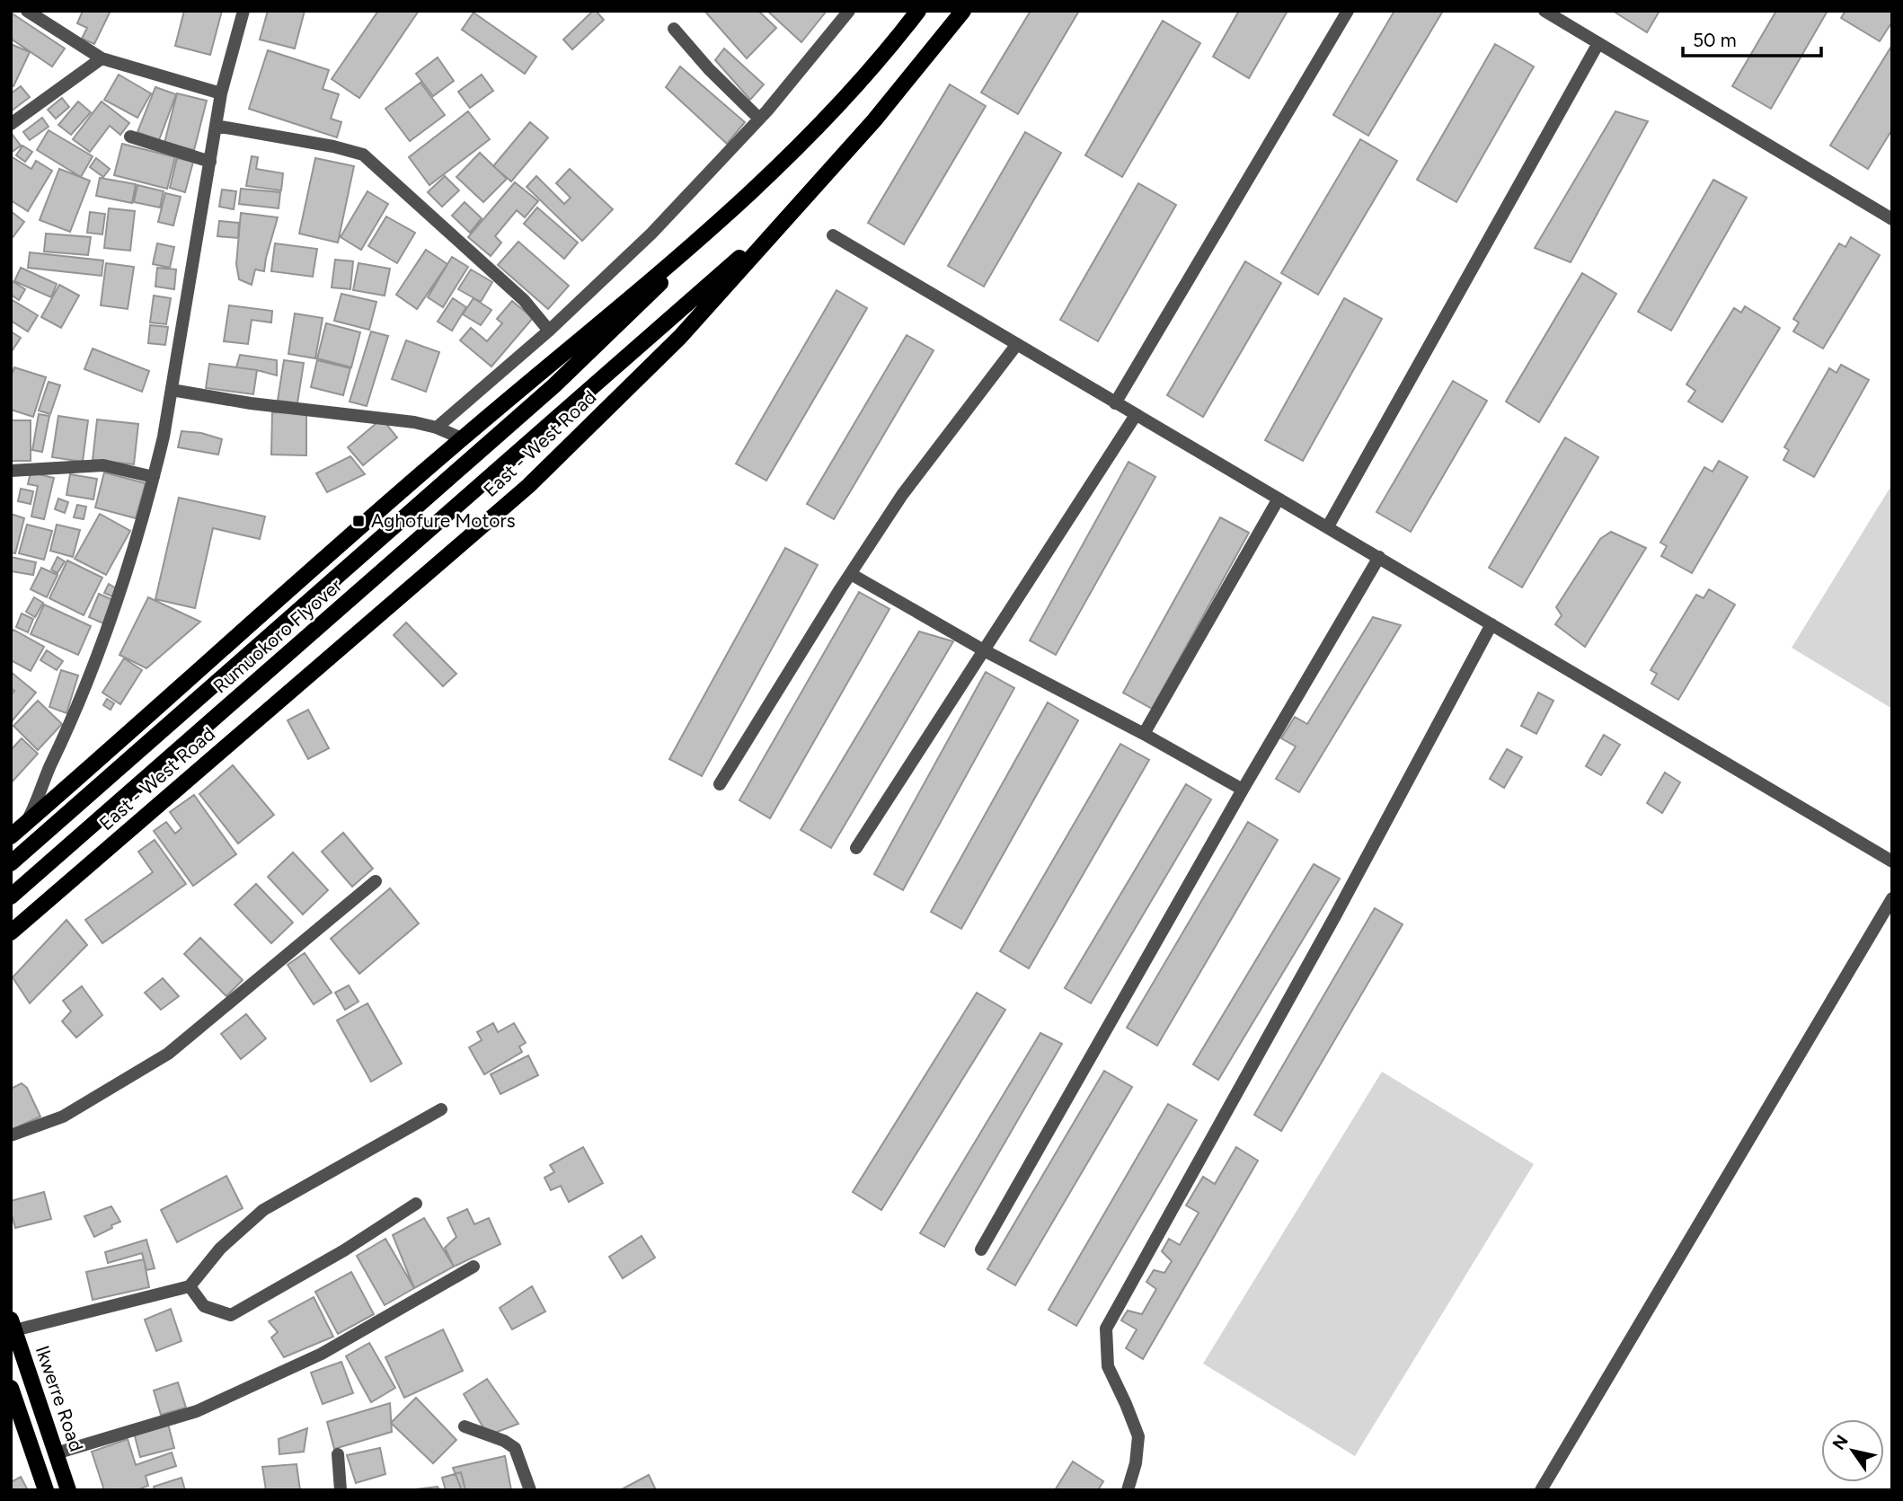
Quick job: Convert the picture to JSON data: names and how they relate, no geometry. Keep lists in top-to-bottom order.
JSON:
{
  "streets": {
    "main road": ["East - West Road", "Rumuokoro Flyover", "Ikwerre Road"]
  },
  "crossings": [
    ["East - West Road", "Rumuokoro Flyover"]
  ],
  "places": {
    "transit": ["Aghofure Motors"]
  },
  "scale_bar": "50 m",
  "north": "top left"
}
